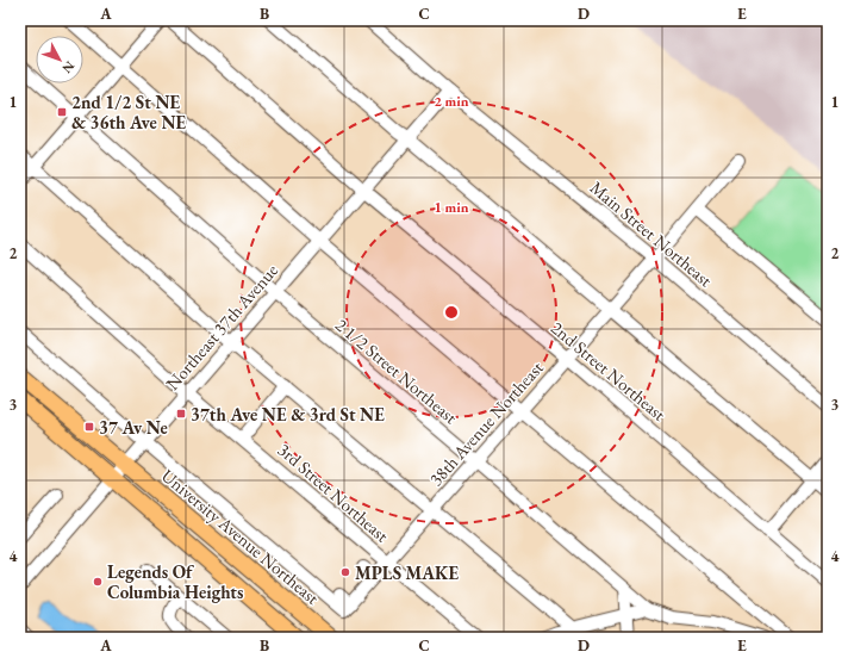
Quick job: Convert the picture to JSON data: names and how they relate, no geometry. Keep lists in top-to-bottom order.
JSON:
{
  "streets": {
    "main road": ["University Avenue Northeast"],
    "street": [
      "Main Street Northeast",
      "Northeast 37th Avenue",
      "2 1/2 Street Northeast",
      "2nd Street Northeast",
      "38th Avenue Northeast",
      "3rd Street Northeast"
    ]
  },
  "crossings": [
    ["Main Street Northeast", "Northeast 37th Avenue"],
    ["Main Street Northeast", "38th Avenue Northeast"],
    ["Northeast 37th Avenue", "2 1/2 Street Northeast"],
    ["Northeast 37th Avenue", "2nd Street Northeast"],
    ["Northeast 37th Avenue", "3rd Street Northeast"],
    ["Northeast 37th Avenue", "University Avenue Northeast"],
    ["2 1/2 Street Northeast", "38th Avenue Northeast"],
    ["2nd Street Northeast", "38th Avenue Northeast"],
    ["38th Avenue Northeast", "3rd Street Northeast"]
  ],
  "places": {
    "transit": ["2nd 1/2 St NE & 36th Ave NE", "37th Ave NE & 3rd St NE", "37 Av Ne"],
    "other": ["MPLS MAKE", "Legends Of Columbia Heights"]
  },
  "north": "bottom right",
  "grid": {
    "columns": [
      "A",
      "B",
      "C",
      "D",
      "E"
    ],
    "rows": [
      "1",
      "2",
      "3",
      "4"
    ]
  },
  "rings": ["2 min", "1 min"]
}
